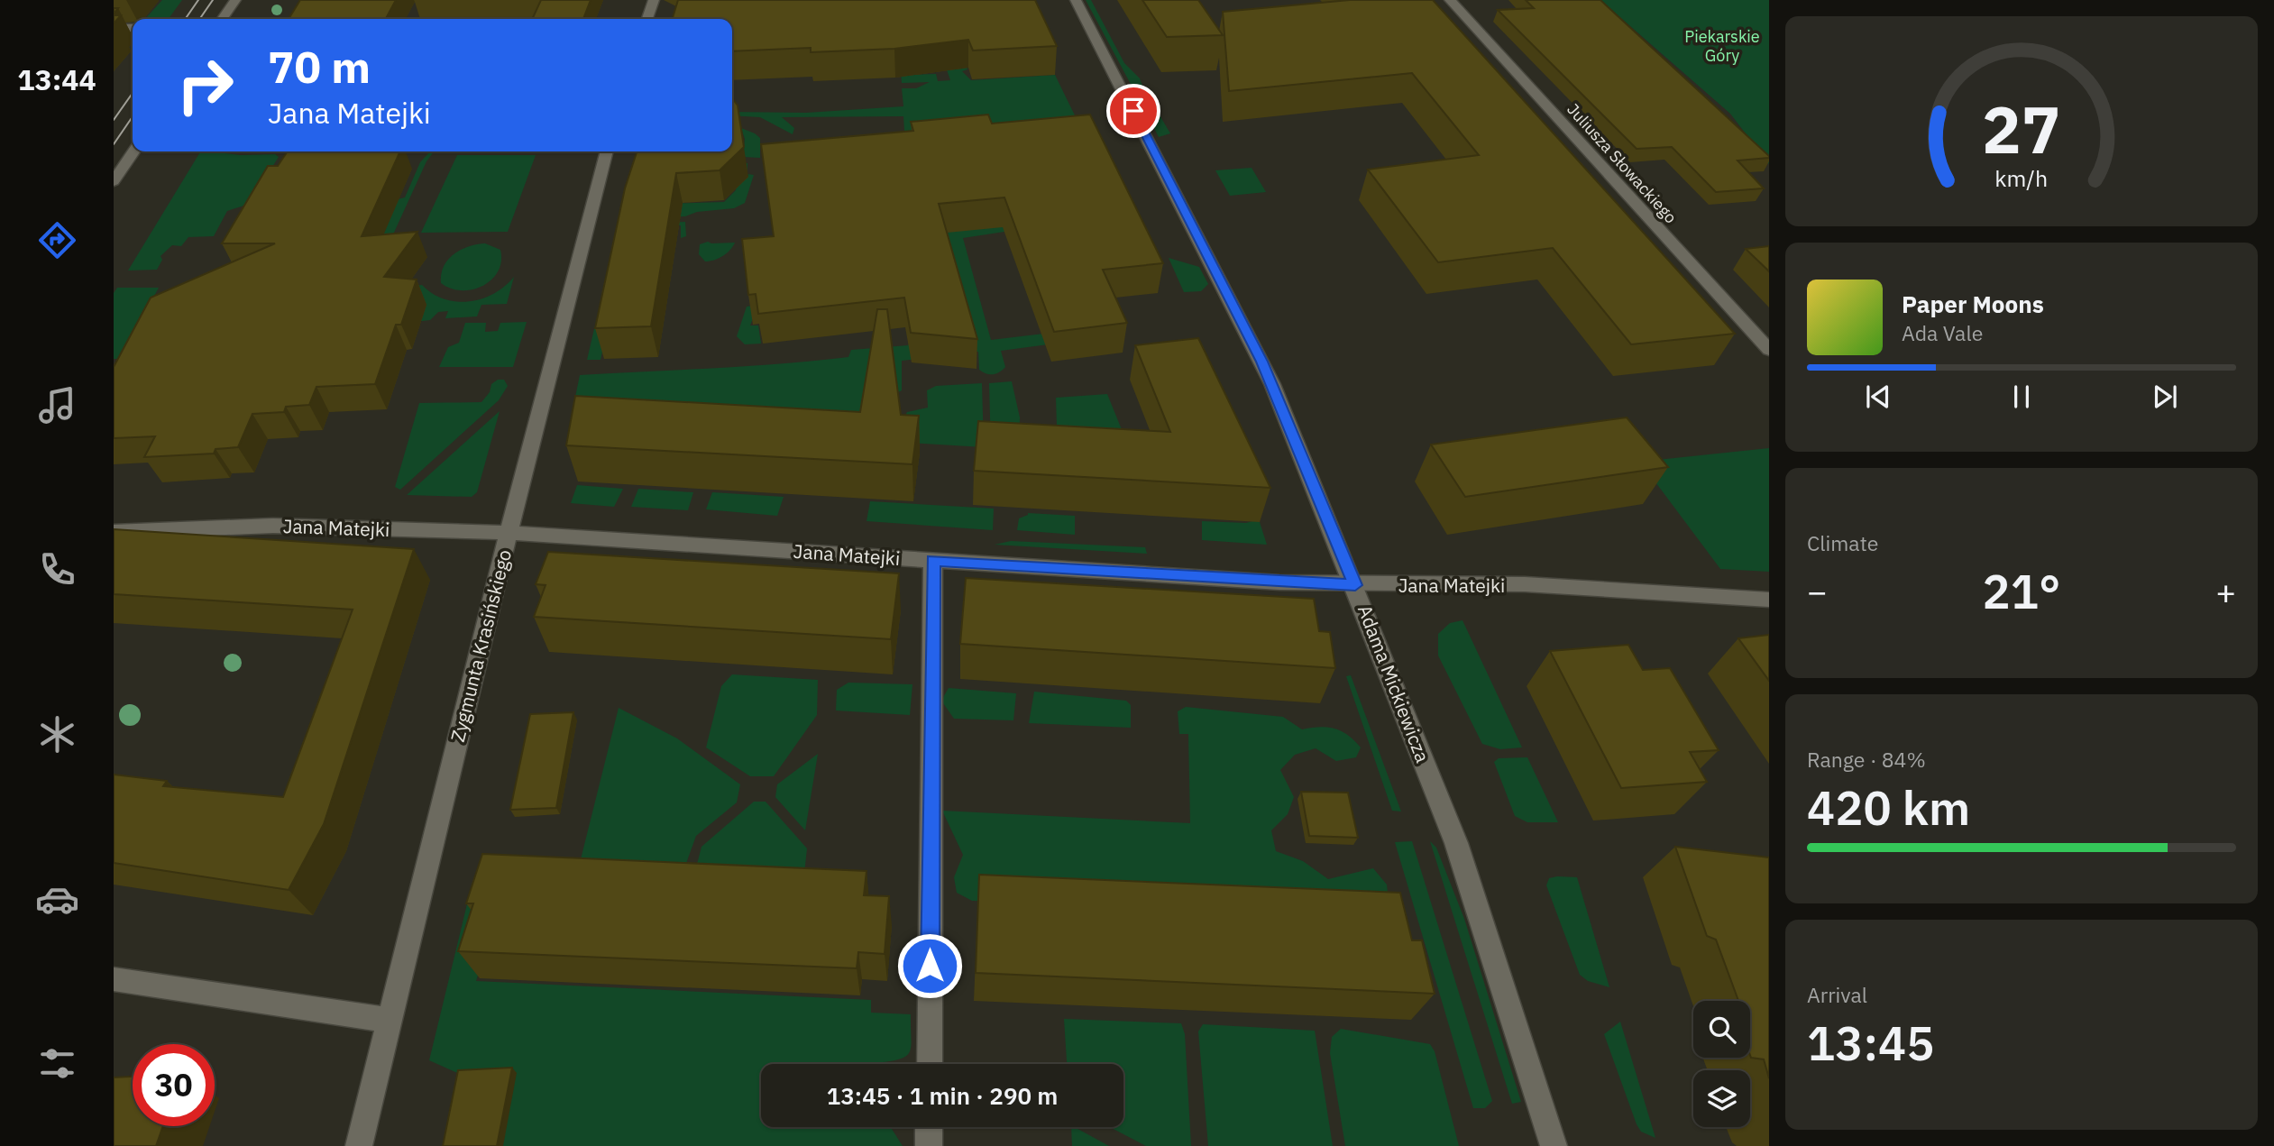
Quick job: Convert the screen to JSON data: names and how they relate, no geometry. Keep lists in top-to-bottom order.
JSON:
{
  "streets": {
    "street": [
      "Juliusza Słowackiego",
      "Jana Matejki",
      "Zygmunta Krasińskiego",
      "Adama Mickiewicza"
    ]
  },
  "crossings": [
    ["Jana Matejki", "Zygmunta Krasińskiego"],
    ["Jana Matejki", "Adama Mickiewicza"]
  ],
  "parks": ["Piekarskie Góry"],
  "page": {
    "tabs": "13:44",
    "turn": ["70 m", "Jana Matejki"],
    "song": ["Paper Moons", "Ada Vale"],
    "tile": [
      "Climate",
      ["Range · 84%", "420 km"],
      ["Arrival", "13:45"]
    ],
    "heat": ["−", "21°", "+"],
    "limit": "30",
    "trip": "13:45 · 1 min · 290 m",
    "gauge": ["27", "km/h"]
  }
}
